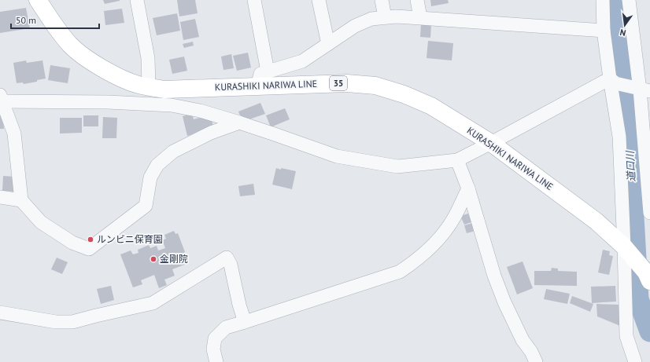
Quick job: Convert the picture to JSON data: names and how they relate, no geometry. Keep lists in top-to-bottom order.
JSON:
{
  "streets": {
    "main road": ["35", "KURASHIKI NARIWA LINE"]
  },
  "water": ["道口川"],
  "places": ["ルンビニ保育園", "金剛院"],
  "scale_bar": "50 m",
  "north": "bottom"
}
